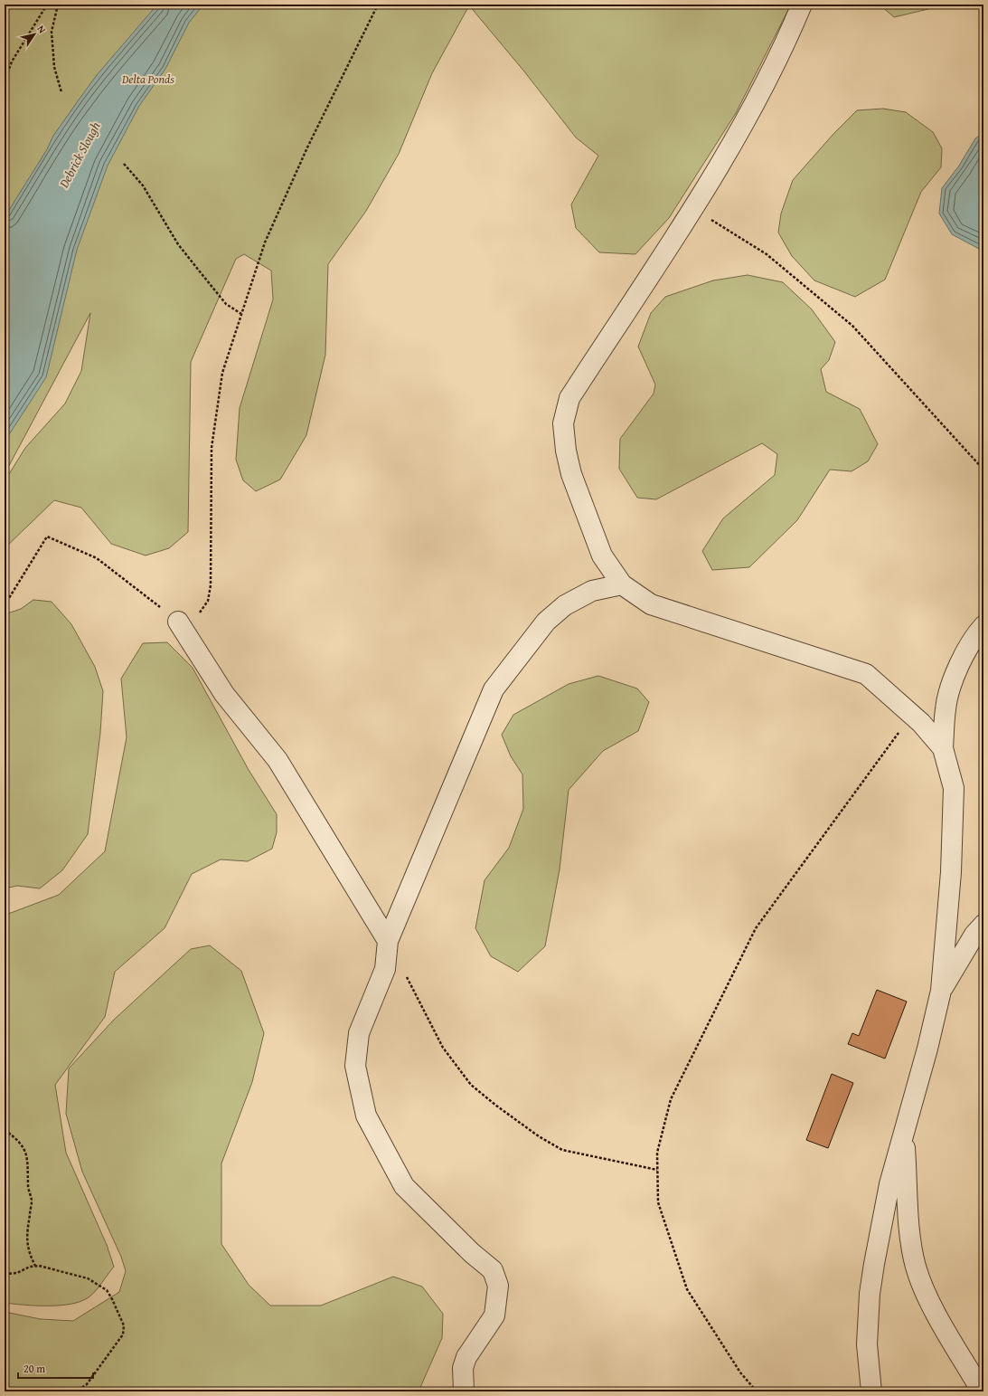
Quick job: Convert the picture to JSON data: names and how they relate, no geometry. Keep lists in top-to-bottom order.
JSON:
{
  "water": ["Debrick Slough"],
  "parks": ["Delta Ponds"],
  "scale_bar": "20 m",
  "north": "top right"
}
